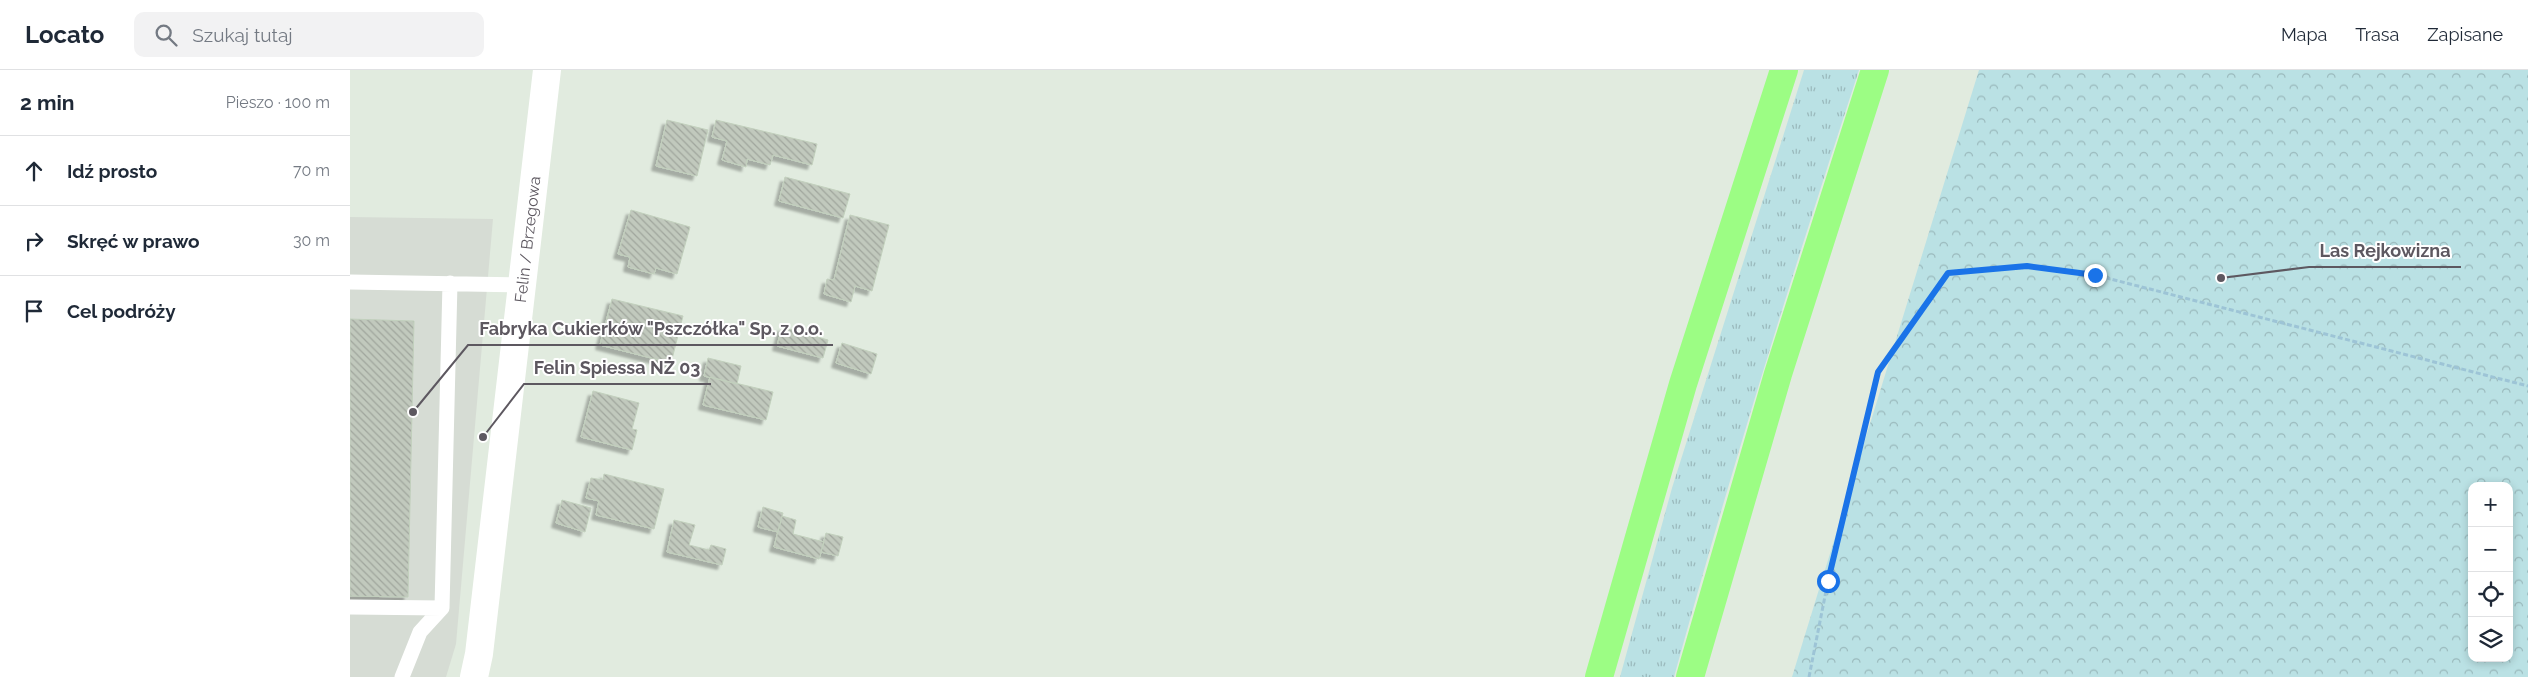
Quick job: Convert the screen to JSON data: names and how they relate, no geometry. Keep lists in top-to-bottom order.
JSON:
{
  "streets": {
    "street": ["Felin / Brzegowa"]
  },
  "places": ["Las Rejkowizna", "Fabryka Cukierków \"Pszczółka\" Sp. z o.o.", "Felin Spiessa NŻ 03"],
  "page": {
    "header": "Locato",
    "search": "Szukaj tutaj",
    "nav": ["Mapa", "Trasa", "Zapisane"],
    "heading": ["2 min", "Pieszo · 100 m"],
    "list": [
      ["Idź prosto", "70 m"],
      ["Skręć w prawo", "30 m"],
      "Cel podróży"
    ],
    "map_buttons": ["+", "−"]
  }
}
